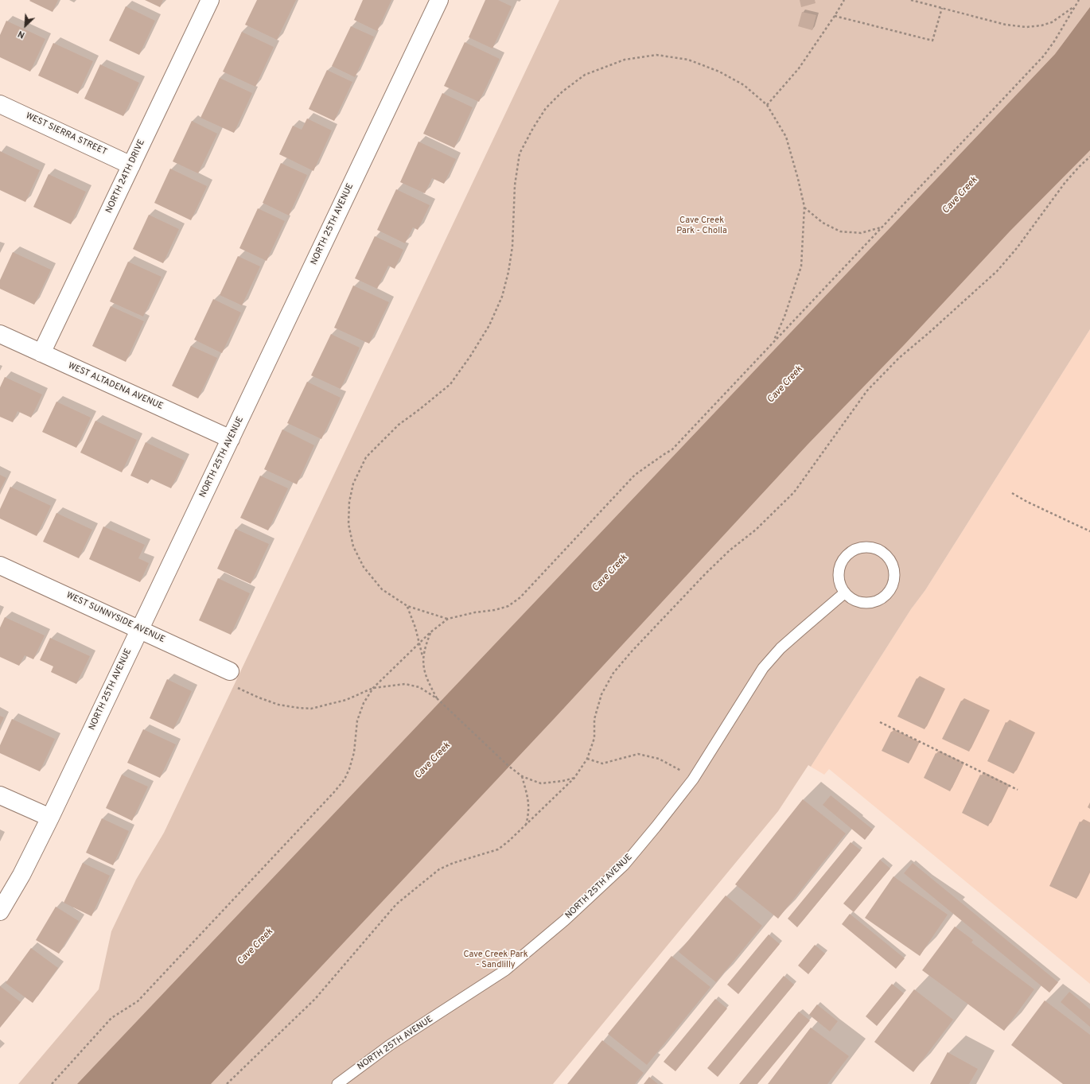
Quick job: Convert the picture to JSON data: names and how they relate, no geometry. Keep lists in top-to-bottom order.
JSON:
{
  "streets": {
    "street": [
      "WEST SIERRA STREET",
      "NORTH 24TH DRIVE",
      "NORTH 25TH AVENUE",
      "WEST ALTADENA AVENUE",
      "WEST SUNNYSIDE AVENUE"
    ]
  },
  "crossings": [
    ["WEST SIERRA STREET", "NORTH 24TH DRIVE"],
    ["NORTH 24TH DRIVE", "WEST ALTADENA AVENUE"],
    ["NORTH 25TH AVENUE", "WEST ALTADENA AVENUE"],
    ["NORTH 25TH AVENUE", "WEST SUNNYSIDE AVENUE"]
  ],
  "water": ["Cave Creek"],
  "parks": ["Cave Creek Park - Cholla", "Cave Creek Park - Sandlilly"],
  "north": "bottom left"
}
